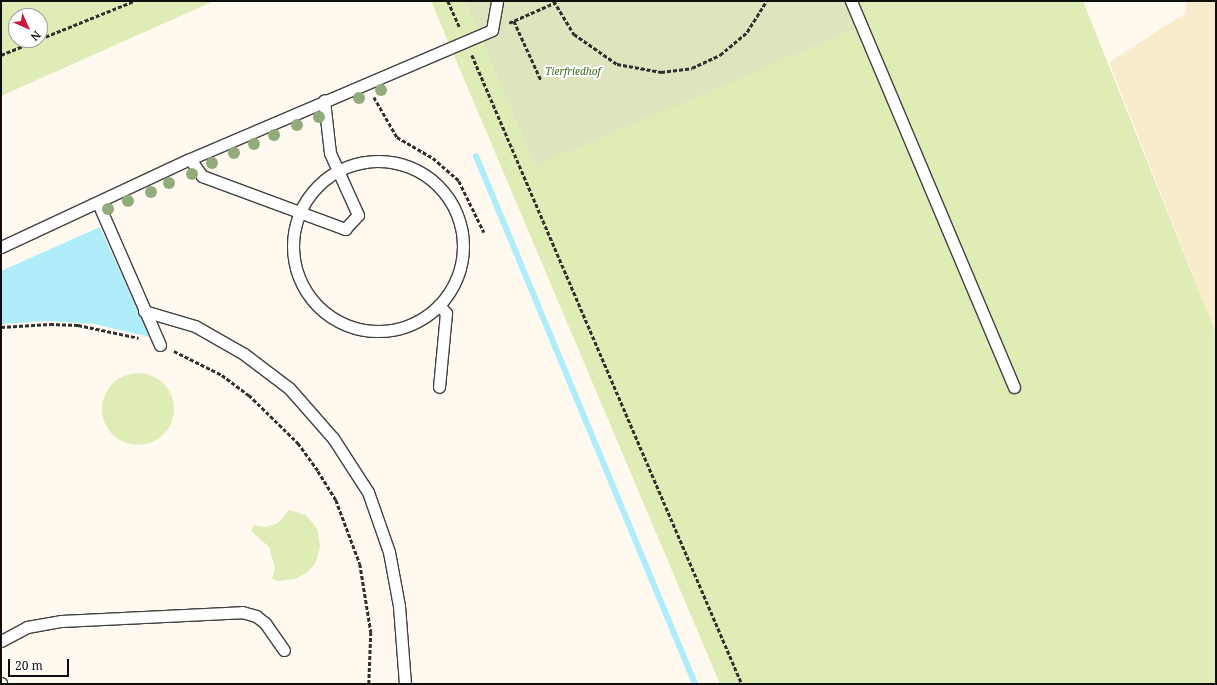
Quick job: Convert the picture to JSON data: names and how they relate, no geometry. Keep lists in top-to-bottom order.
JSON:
{
  "parks": ["Tierfriedhof"],
  "scale_bar": "20 m",
  "north": "bottom right"
}
